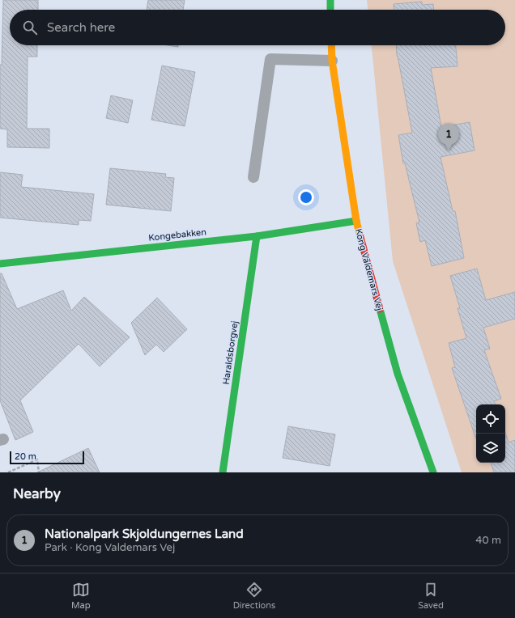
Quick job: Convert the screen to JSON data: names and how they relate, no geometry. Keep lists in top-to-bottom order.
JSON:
{
  "streets": {
    "street": ["Kongebakken", "Kong Valdemars Vej", "Haraldsborgvej"]
  },
  "crossings": [
    ["Kongebakken", "Kong Valdemars Vej"],
    ["Kongebakken", "Haraldsborgvej"]
  ],
  "scale_bar": "20 m",
  "page": {
    "search": "Search here",
    "pins": "1",
    "scale": "20 m",
    "heading": "Nearby",
    "list": [
      {
        "mark": "1",
        "name": "Nationalpark Skjoldungernes Land",
        "note": "Park · Kong Valdemars Vej",
        "value": "40 m"
      }
    ],
    "nav": ["Map", "Directions", "Saved"]
  }
}
